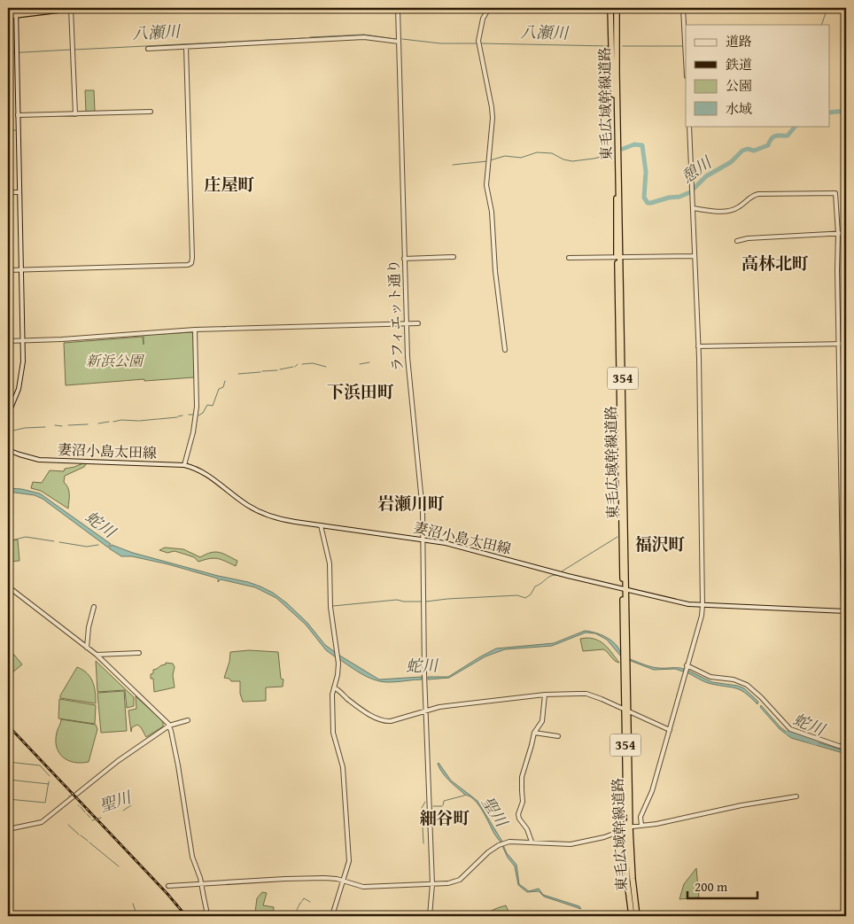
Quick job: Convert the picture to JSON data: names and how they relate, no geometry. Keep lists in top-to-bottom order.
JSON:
{
  "streets": {
    "highway": ["東毛広域幹線道路", "354"],
    "street": ["ラフィエット通り", "妻沼小島太田線"]
  },
  "crossings": [
    ["東毛広域幹線道路", "妻沼小島太田線"],
    ["ラフィエット通り", "妻沼小島太田線"]
  ],
  "districts": [
    "庄屋町",
    "高林北町",
    "下浜田町",
    "岩瀬川町",
    "福沢町",
    "細谷町"
  ],
  "water": [
    "八瀬川",
    "憩川",
    "蛇川",
    "聖川"
  ],
  "parks": ["新浜公園"],
  "legend": [
    "道路",
    "鉄道",
    "公園",
    "水域"
  ],
  "scale_bar": "200 m"
}
